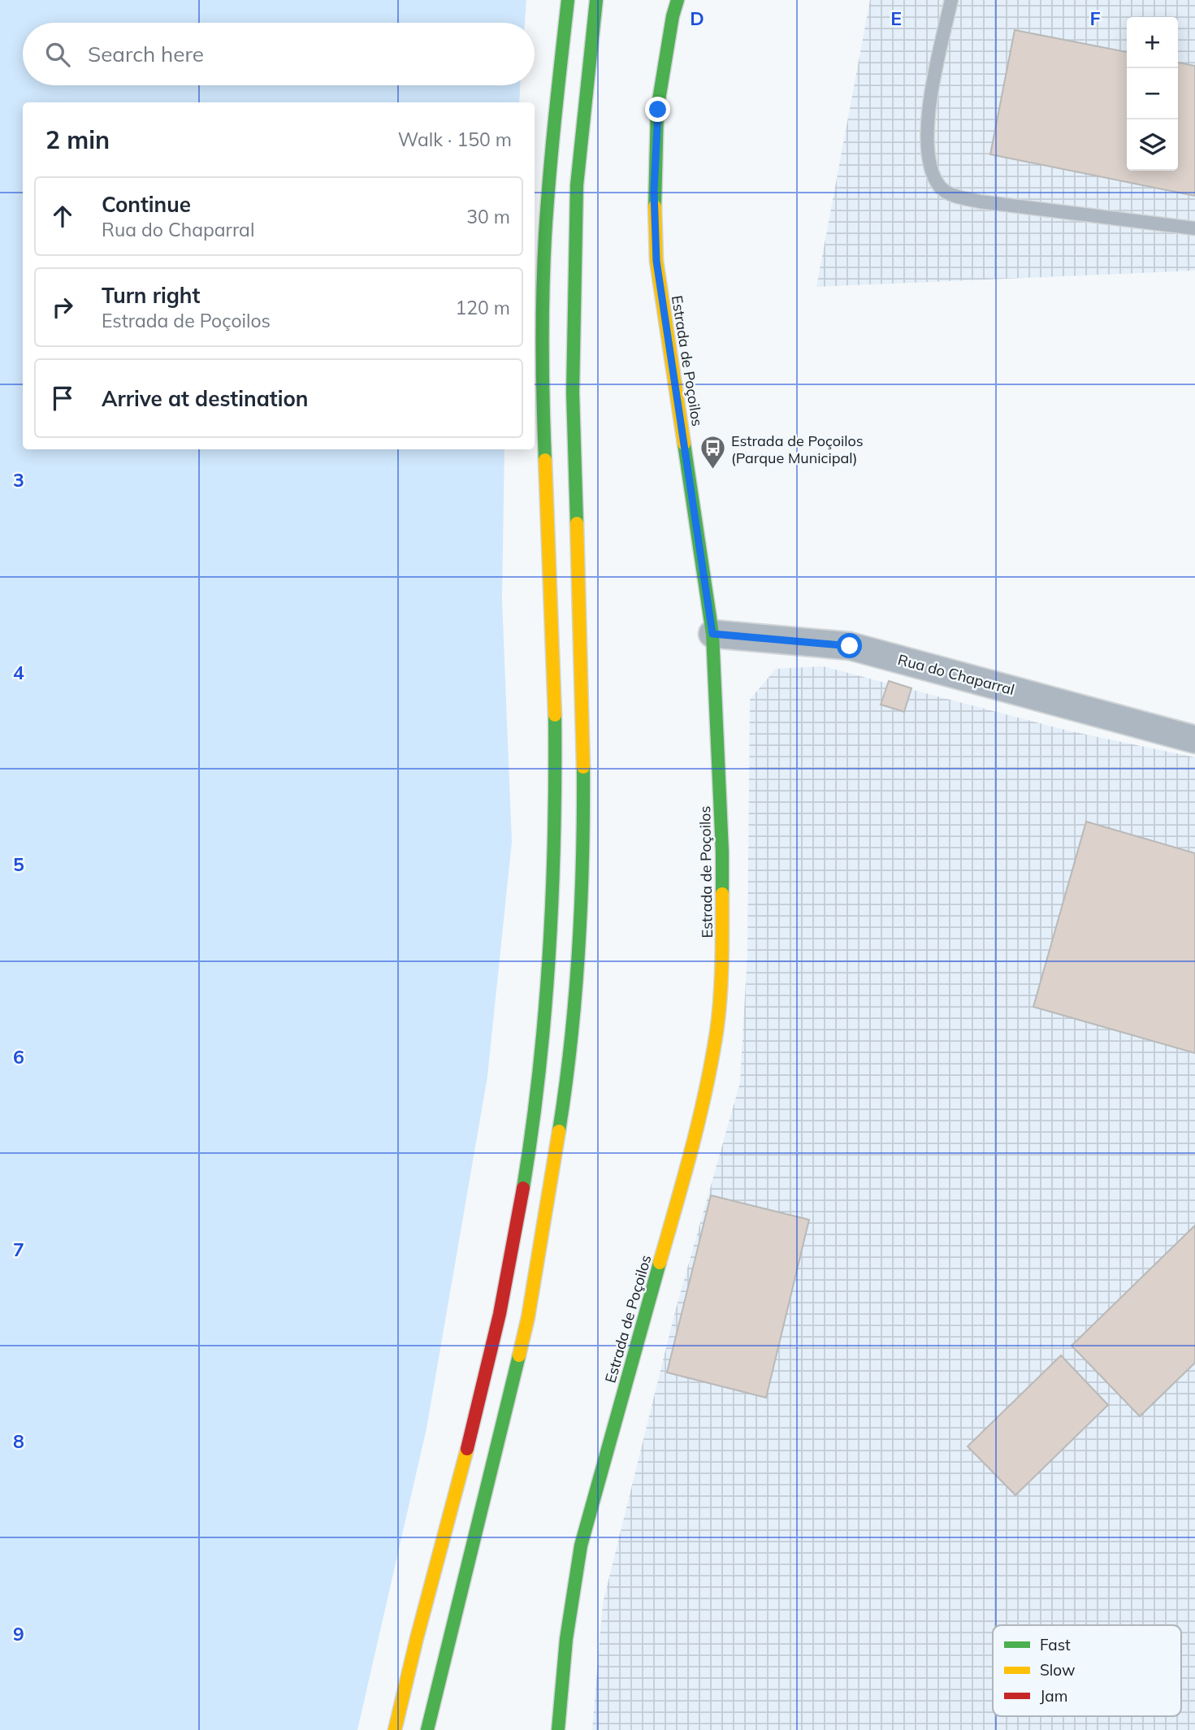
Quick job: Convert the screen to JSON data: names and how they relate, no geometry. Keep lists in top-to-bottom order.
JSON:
{
  "streets": {
    "main road": ["Estrada de Poçoilos"],
    "street": ["Rua do Chaparral"]
  },
  "crossings": [
    ["Estrada de Poçoilos", "Rua do Chaparral"]
  ],
  "places": {
    "bus stop": ["Estrada de Poçoilos (Parque Municipal)"]
  },
  "legend": ["Fast", "Slow", "Jam"],
  "page": {
    "map_buttons": ["+", "−"],
    "search": "Search here",
    "heading": ["2 min", "Walk · 150 m"],
    "list": [
      ["Continue", "Rua do Chaparral", "30 m"],
      ["Turn right", "Estrada de Poçoilos", "120 m"],
      "Arrive at destination"
    ]
  },
  "grid": {
    "columns": ["D", "E", "F"],
    "rows": [
      "3",
      "4",
      "5",
      "6",
      "7",
      "8",
      "9"
    ]
  }
}
